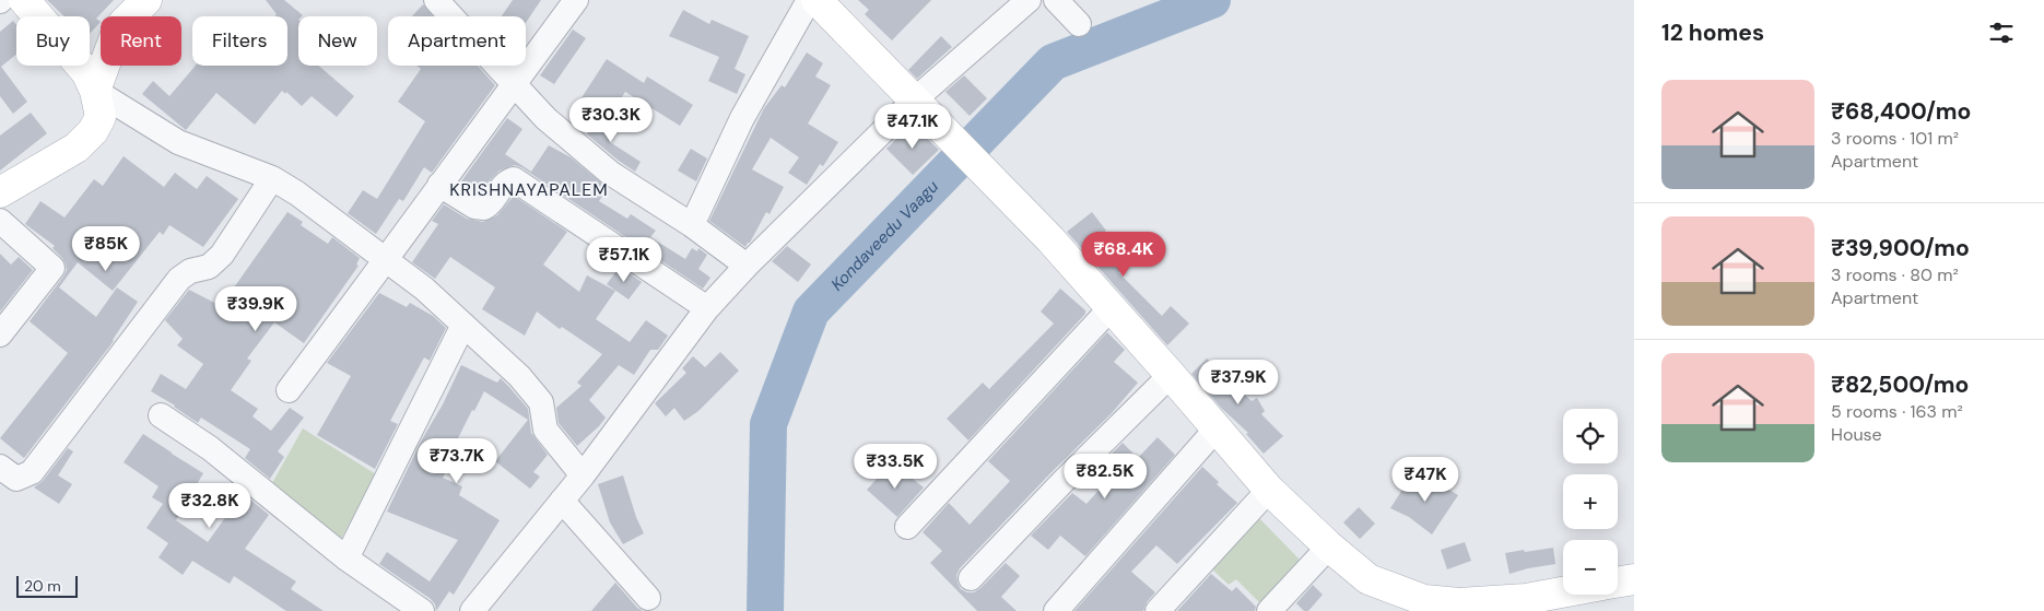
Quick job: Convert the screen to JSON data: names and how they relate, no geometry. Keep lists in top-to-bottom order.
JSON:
{
  "districts": ["KRISHNAYAPALEM"],
  "water": ["Kondaveedu Vaagu"],
  "scale_bar": "20 m",
  "page": {
    "heading": "12 homes",
    "chip": [
      "Buy",
      "Rent",
      "Filters",
      "New",
      "Apartment"
    ],
    "list": [
      {
        "name": "₹68,400/mo",
        "note": "3 rooms · 101 m² · Apartment"
      },
      {
        "name": "₹39,900/mo",
        "note": "3 rooms · 80 m² · Apartment"
      },
      {
        "name": "₹82,500/mo",
        "note": "5 rooms · 163 m² · House"
      }
    ],
    "price": [
      "₹30.3K",
      "₹47.1K",
      "₹85K",
      "₹68.4K",
      "₹57.1K",
      "₹39.9K",
      "₹37.9K",
      "₹73.7K",
      "₹33.5K",
      "₹82.5K",
      "₹47K",
      "₹32.8K"
    ],
    "map_buttons": ["+", "−"],
    "scale": "20 m"
  }
}
